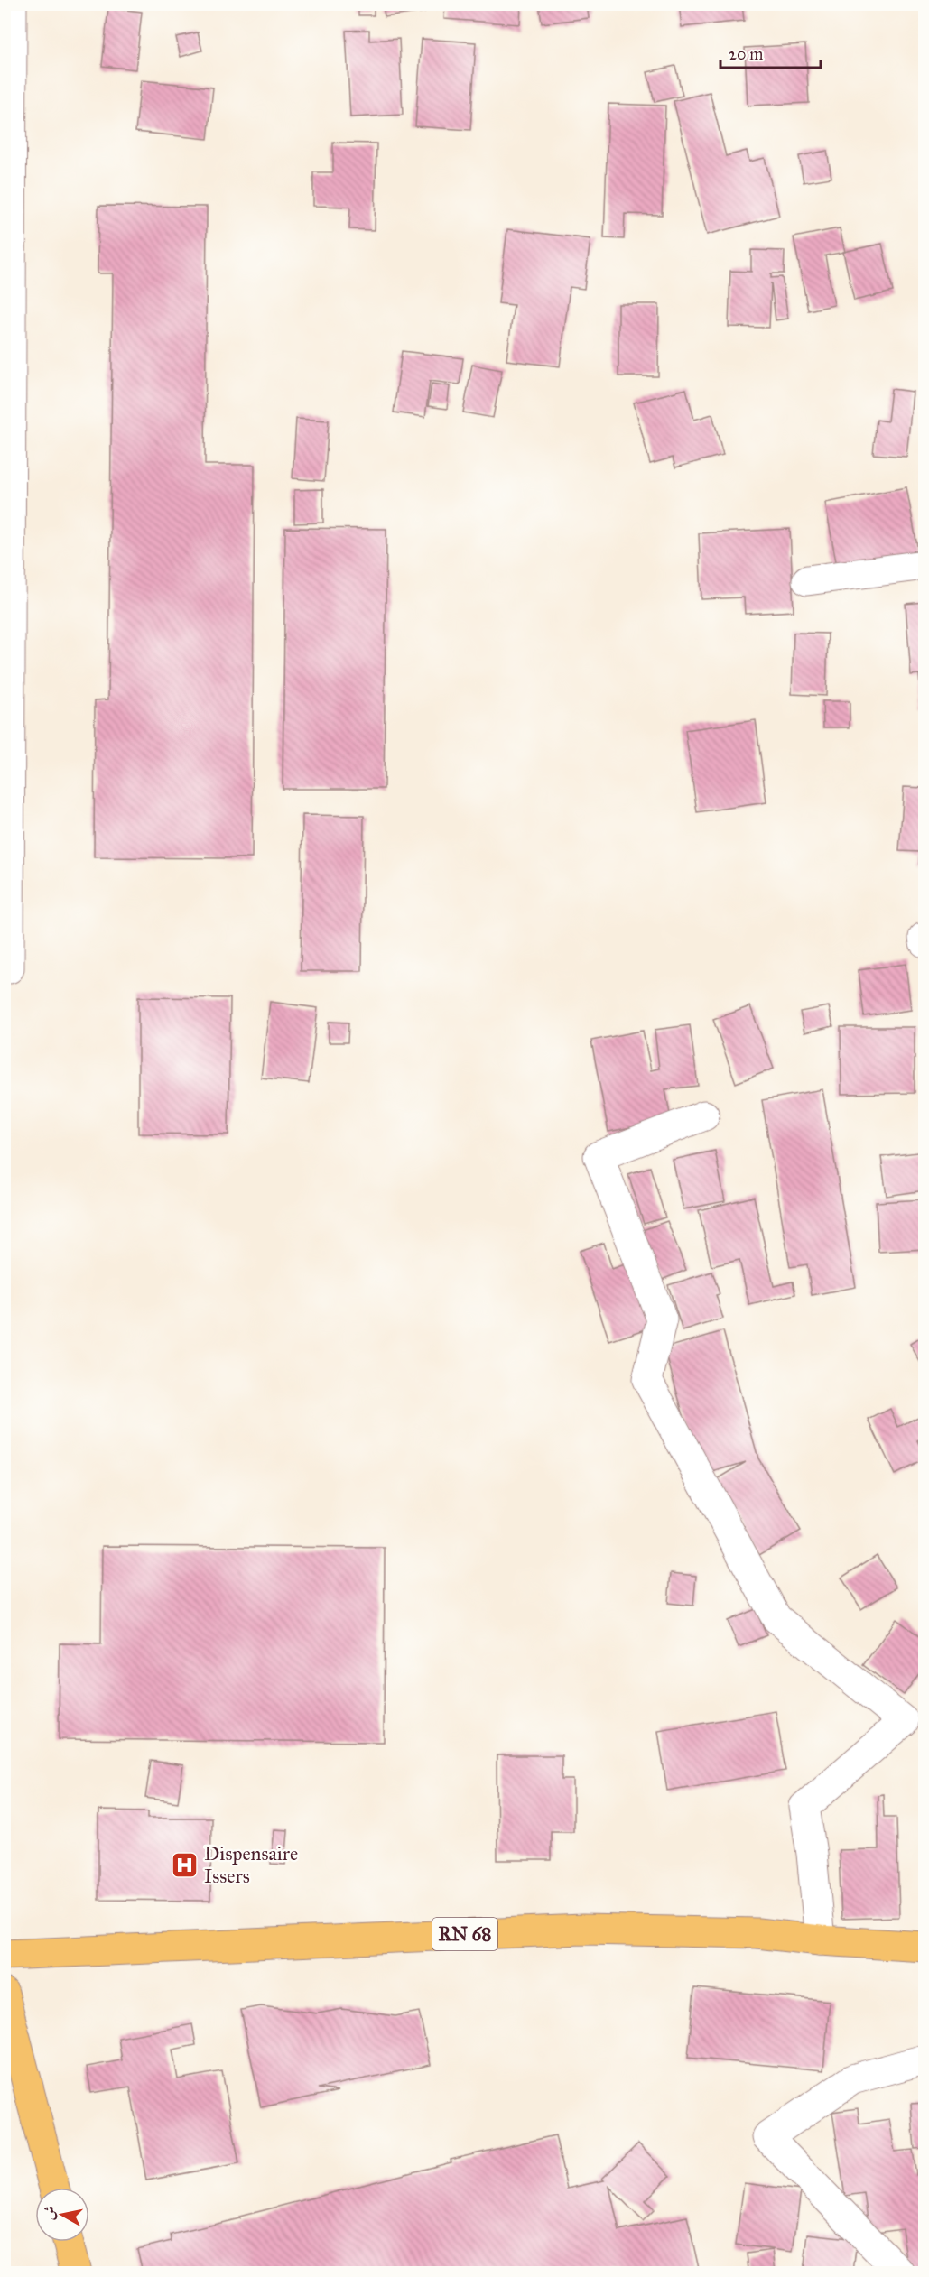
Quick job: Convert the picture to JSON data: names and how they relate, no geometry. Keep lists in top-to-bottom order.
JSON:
{
  "streets": {
    "main road": ["RN 68"]
  },
  "places": {
    "hospital": ["Dispensaire Issers"]
  },
  "scale_bar": "20 m",
  "north": "left"
}
